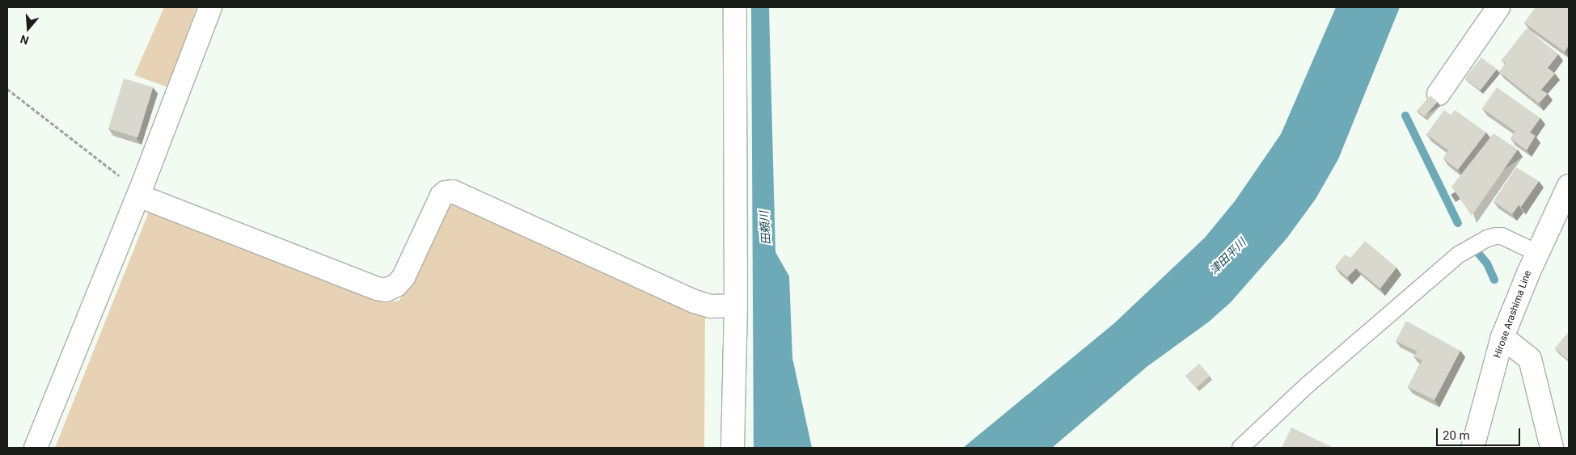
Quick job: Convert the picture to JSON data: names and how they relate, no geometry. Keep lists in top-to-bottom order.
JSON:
{
  "streets": {
    "street": ["Hirose Arashima Line"]
  },
  "water": ["田頼川", "津田平川"],
  "scale_bar": "20 m",
  "north": "bottom"
}
